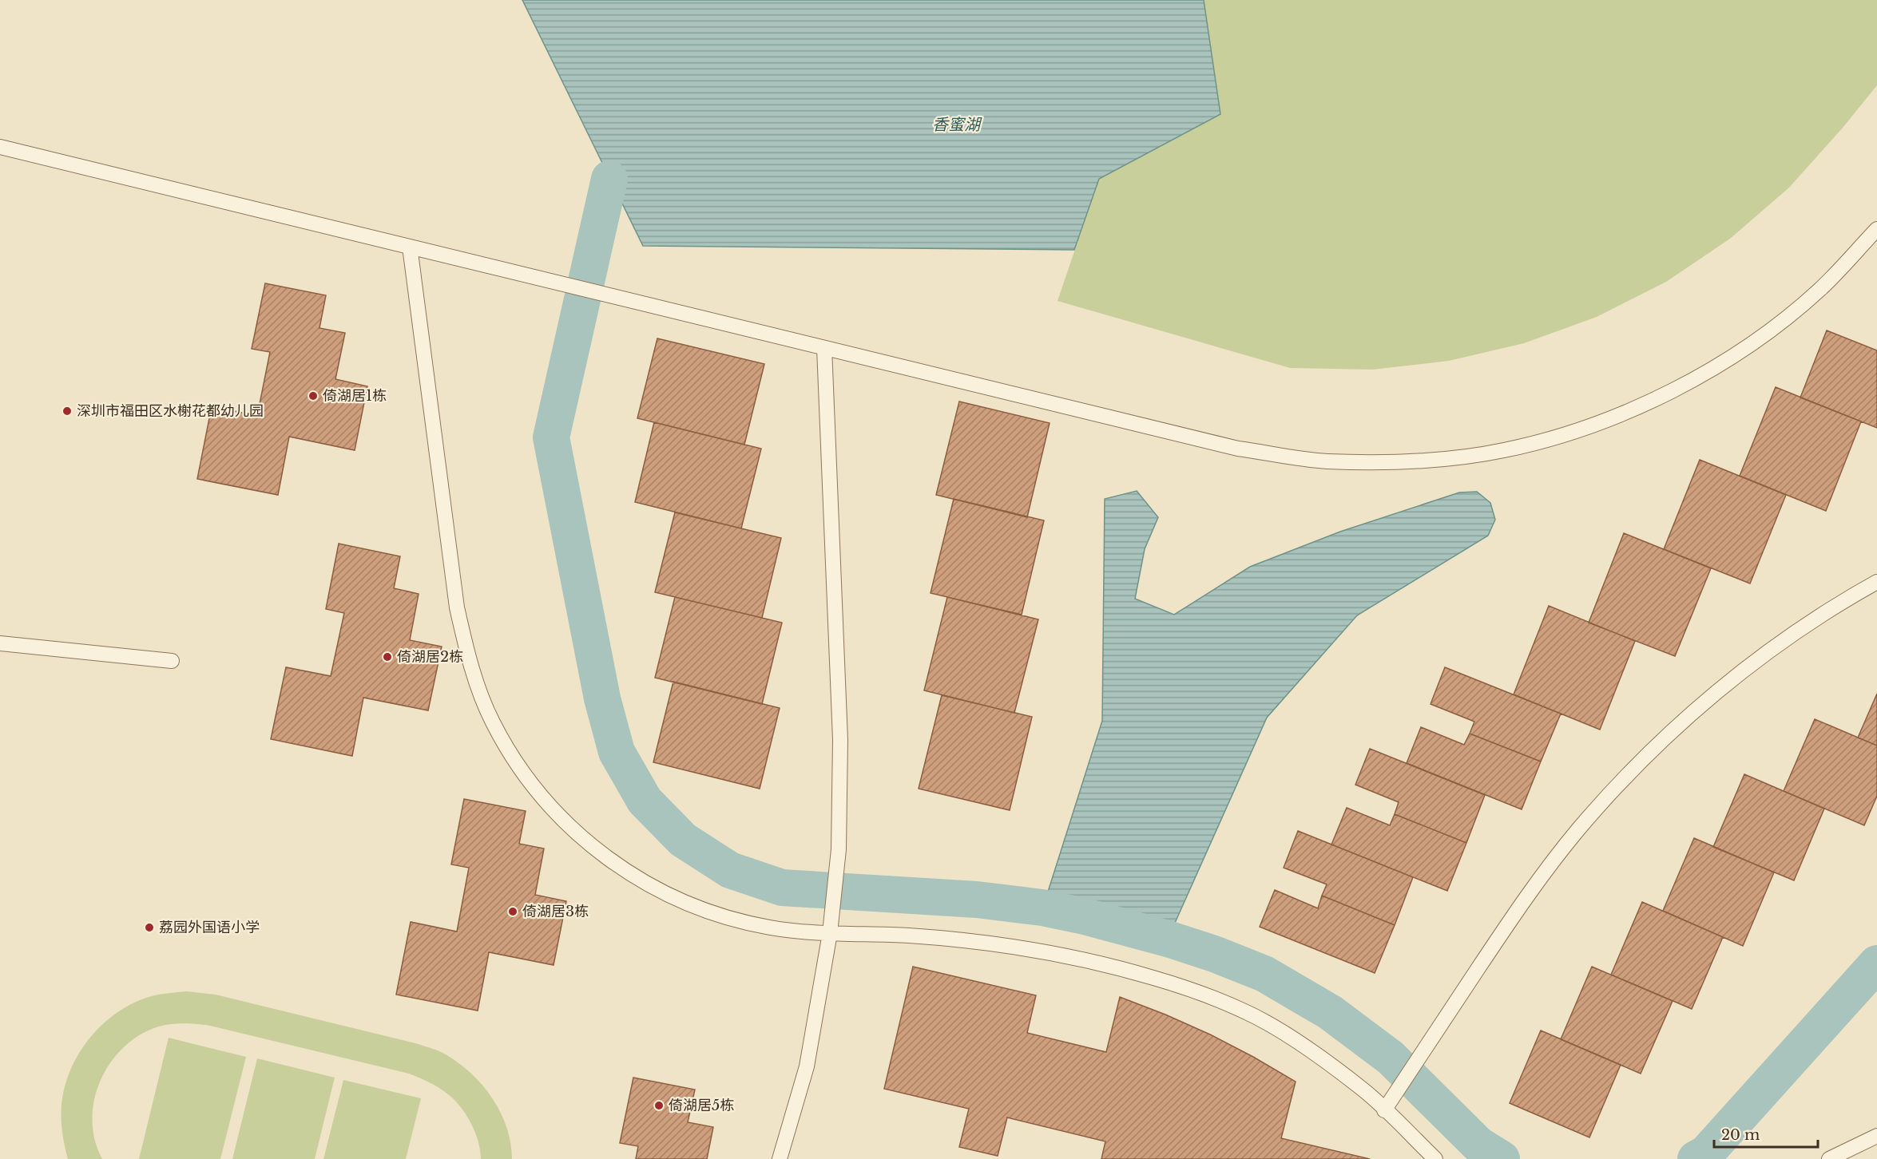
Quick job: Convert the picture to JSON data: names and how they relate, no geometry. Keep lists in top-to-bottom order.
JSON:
{
  "water": ["香蜜湖"],
  "places": [
    "倚湖居1栋",
    "深圳市福田区水榭花都幼儿园",
    "倚湖居2栋",
    "倚湖居3栋",
    "荔园外国语小学",
    "倚湖居5栋"
  ],
  "scale_bar": "20 m"
}
